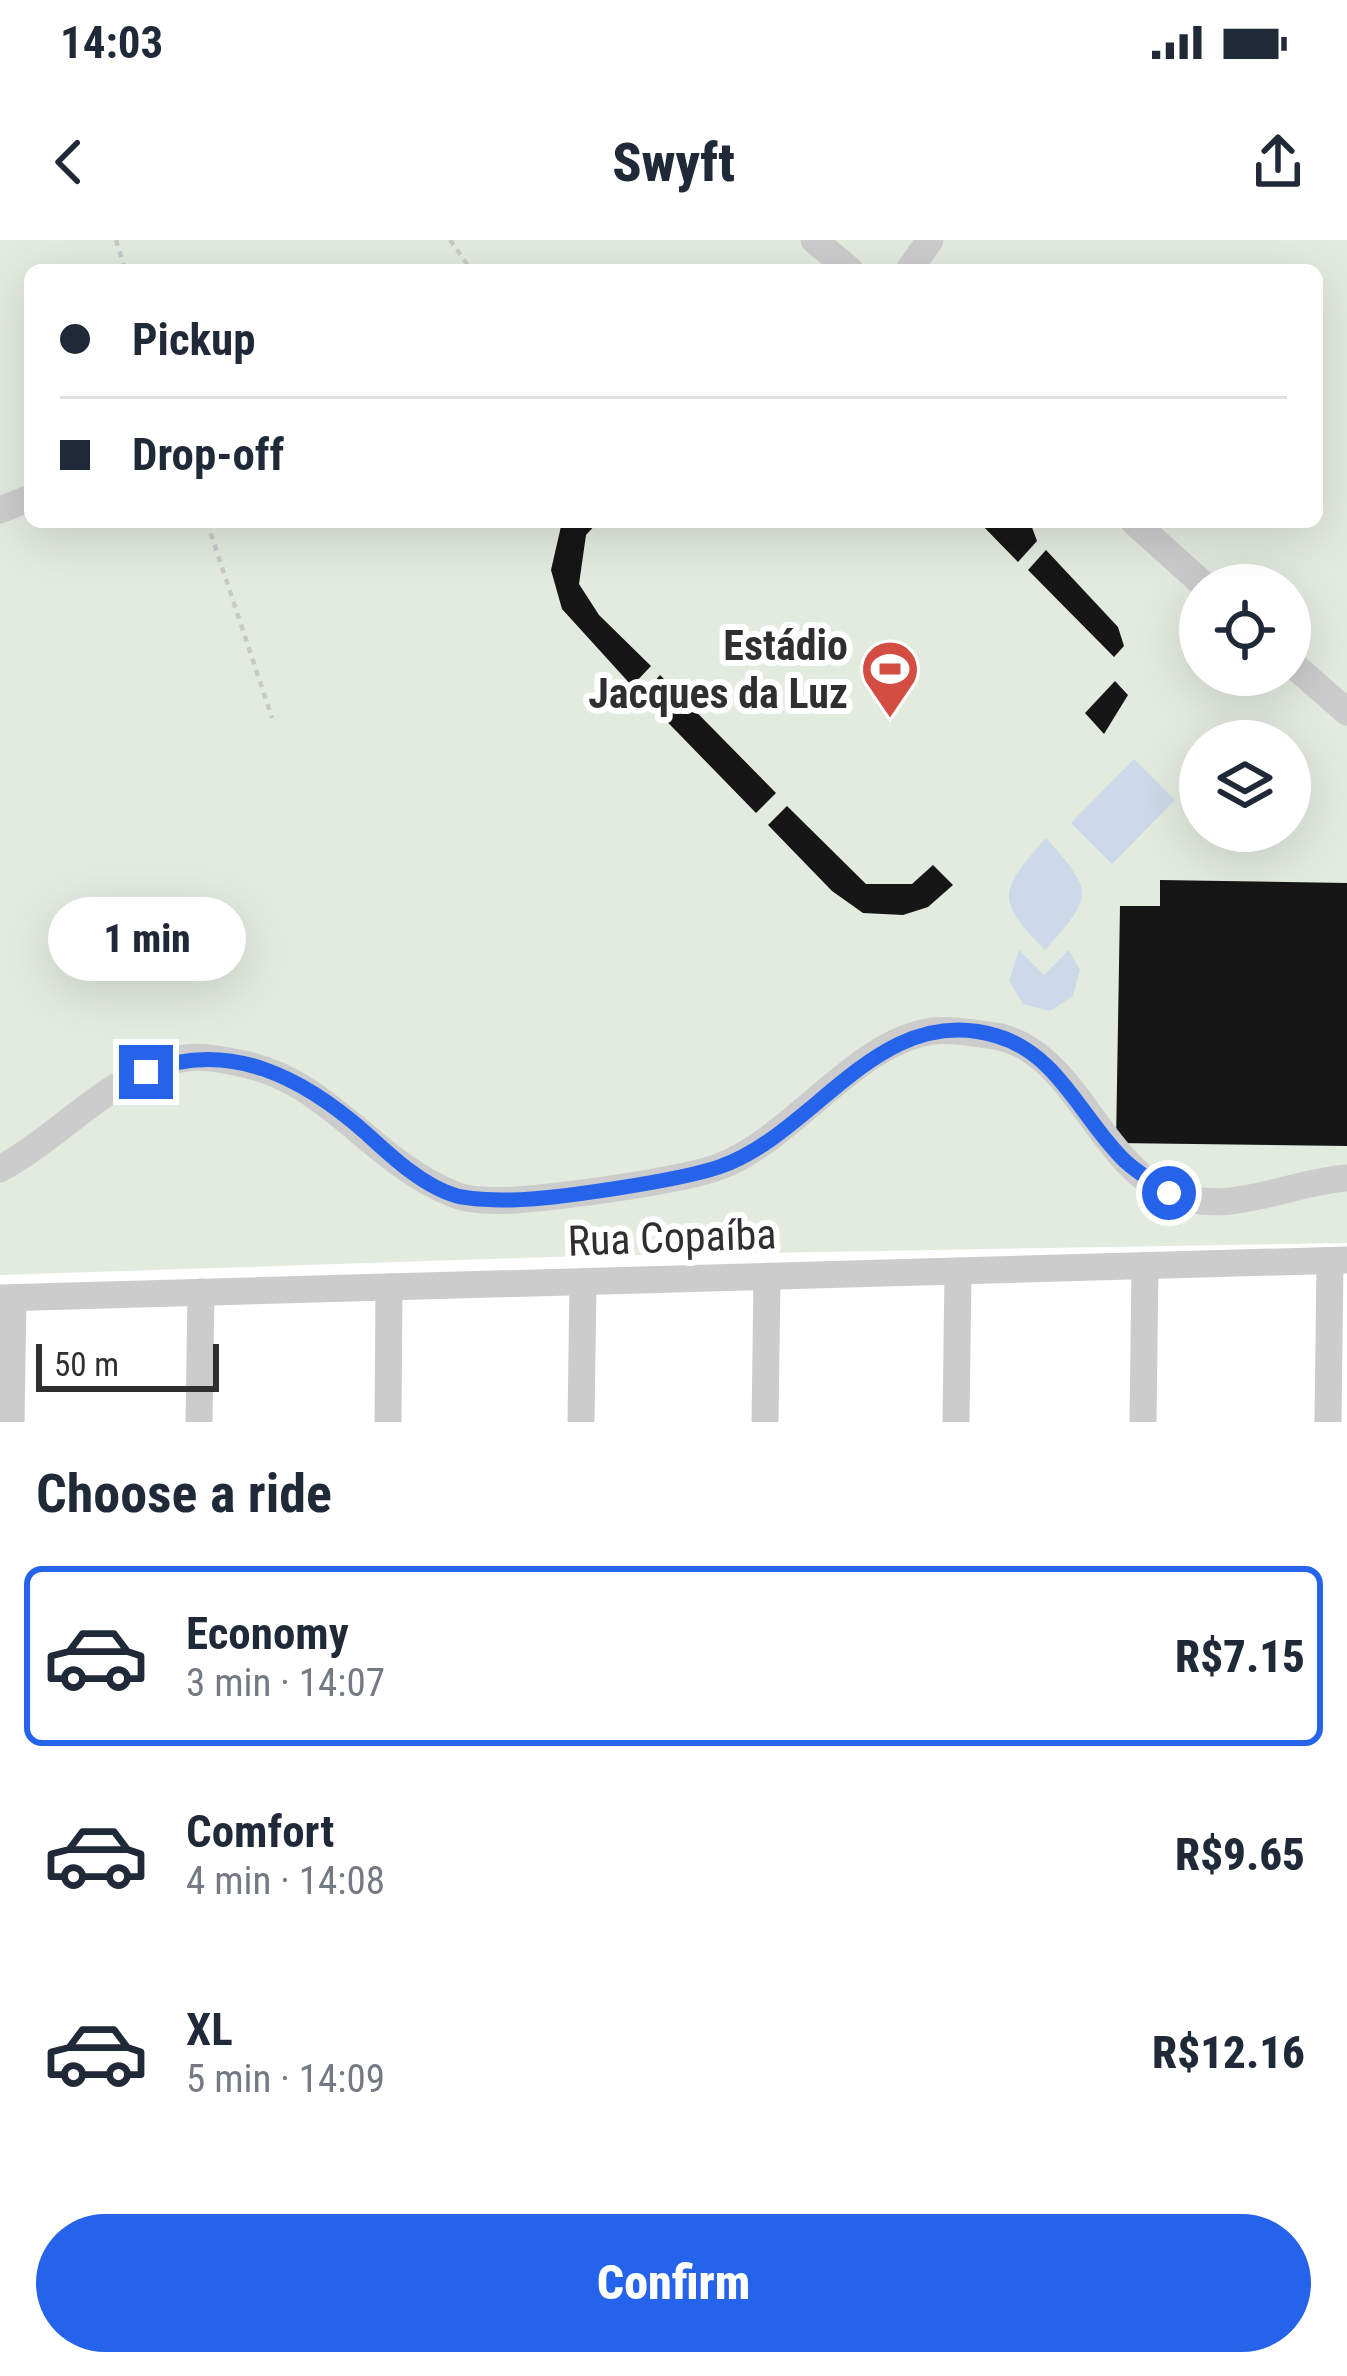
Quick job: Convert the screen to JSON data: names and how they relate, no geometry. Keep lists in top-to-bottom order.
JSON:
{
  "streets": {
    "street": ["Rua Copaíba"]
  },
  "places": {
    "sports": ["Estádio Jacques da Luz"]
  },
  "scale_bar": "50 m",
  "page": {
    "status": "14:03",
    "header": "Swyft",
    "banner": ["Pickup", "Drop-off"],
    "bubble": "1 min",
    "scale": "50 m",
    "heading": "Choose a ride",
    "list": [
      {
        "name": "Economy",
        "note": "3 min · 14:07",
        "value": "R$7.15"
      },
      {
        "name": "Comfort",
        "note": "4 min · 14:08",
        "value": "R$9.65"
      },
      {
        "name": "XL",
        "note": "5 min · 14:09",
        "value": "R$12.16"
      }
    ],
    "buttons": "Confirm"
  }
}
